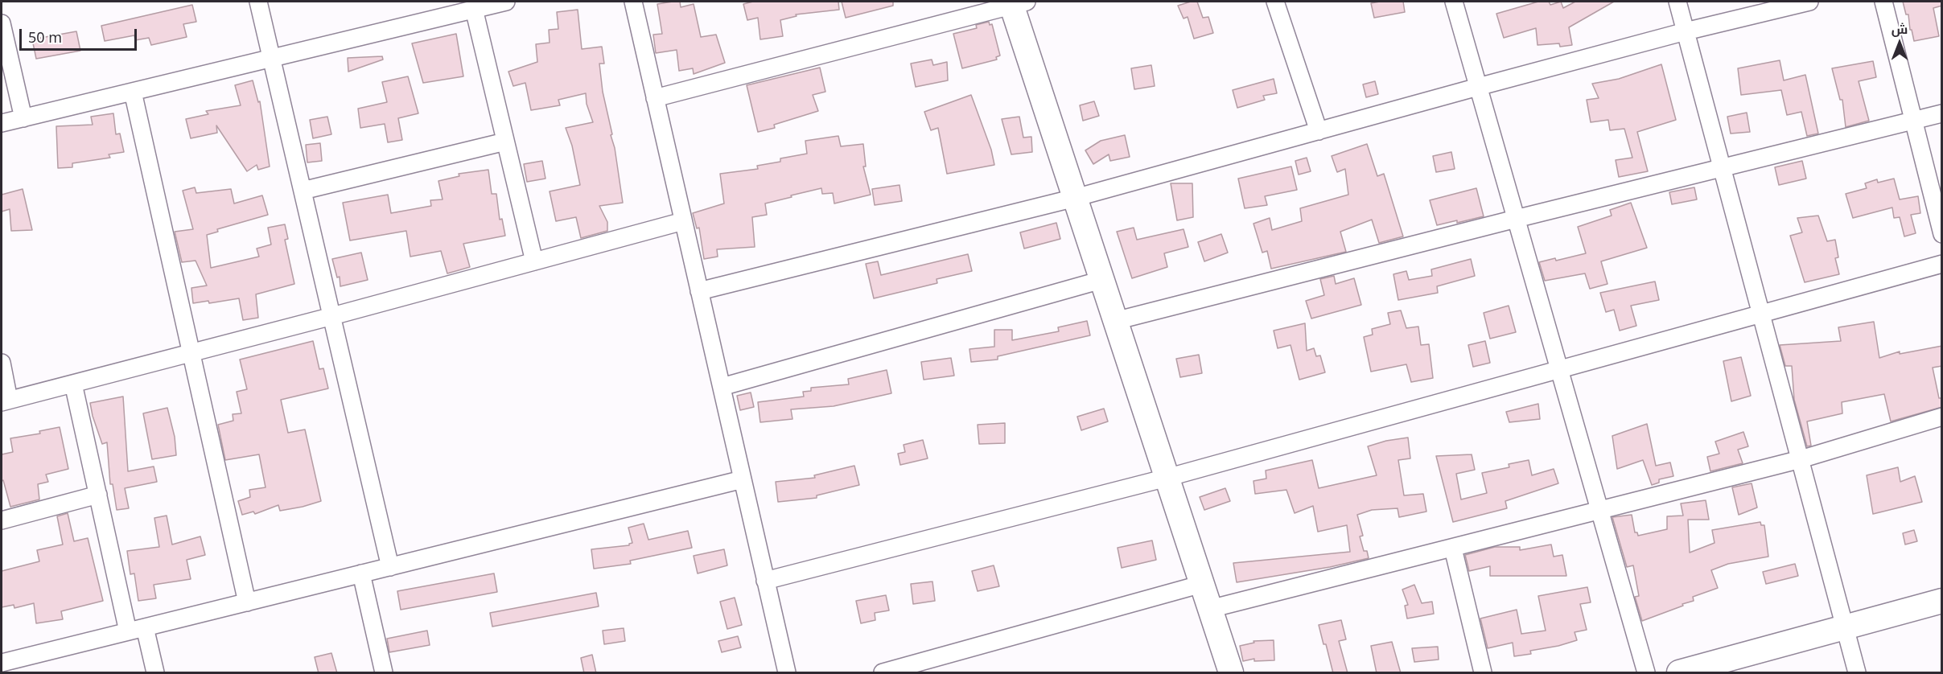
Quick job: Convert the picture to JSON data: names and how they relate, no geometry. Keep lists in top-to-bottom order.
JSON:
{
  "scale_bar": "50 m",
  "north": "top"
}
